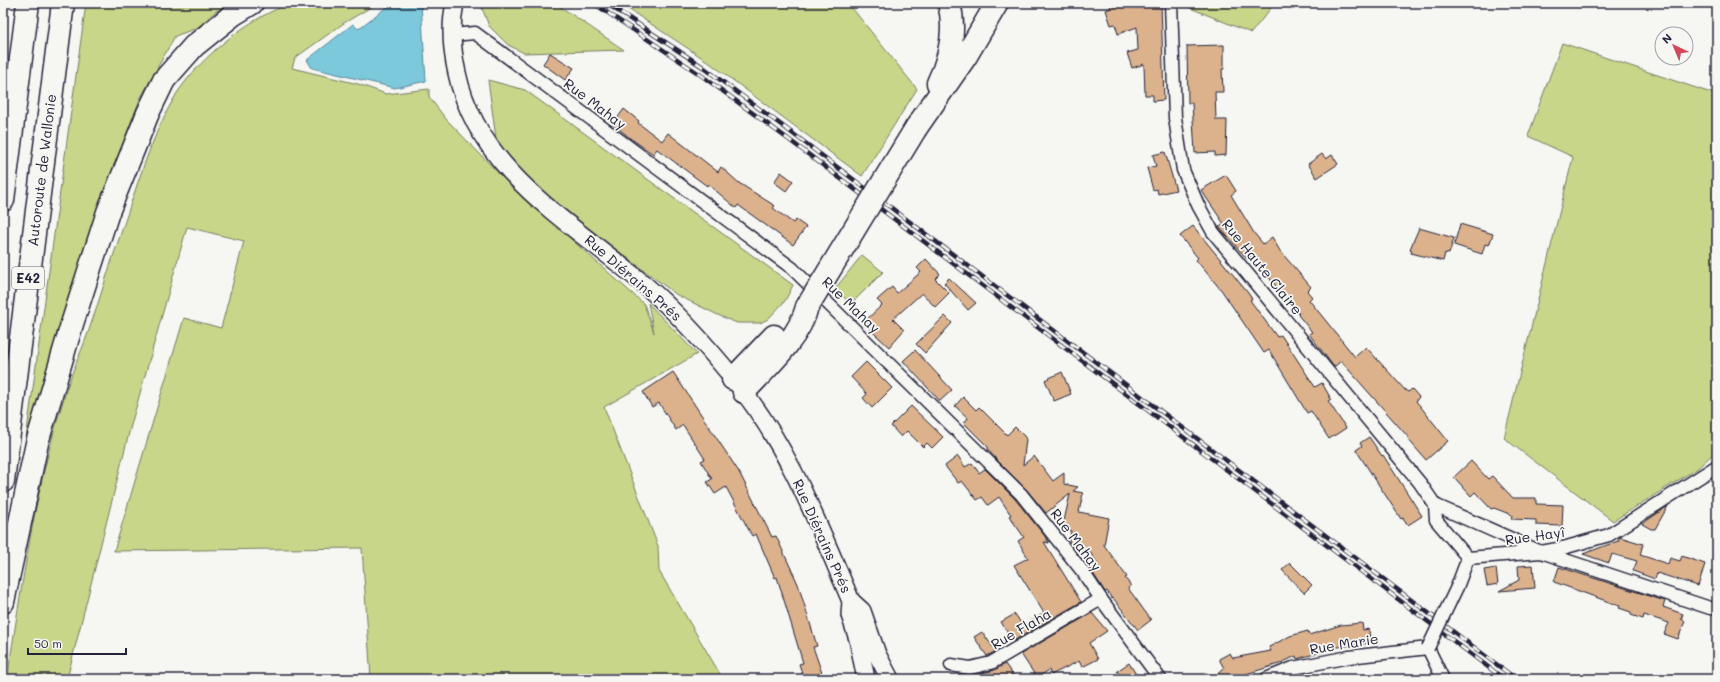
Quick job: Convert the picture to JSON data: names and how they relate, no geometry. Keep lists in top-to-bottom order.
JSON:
{
  "streets": {
    "highway": ["Autoroute de Wallonie", "E42"],
    "main road": ["Rue Diérains Prés"],
    "street": [
      "Rue Mahay",
      "Rue Haute Claire",
      "Rue Hayî",
      "Rue Flaha",
      "Rue Marie"
    ]
  },
  "crossings": [
    ["Rue Mahay", "Rue Diérains Prés"],
    ["Rue Mahay", "Rue Flaha"]
  ],
  "scale_bar": "50 m",
  "north": "top left"
}
